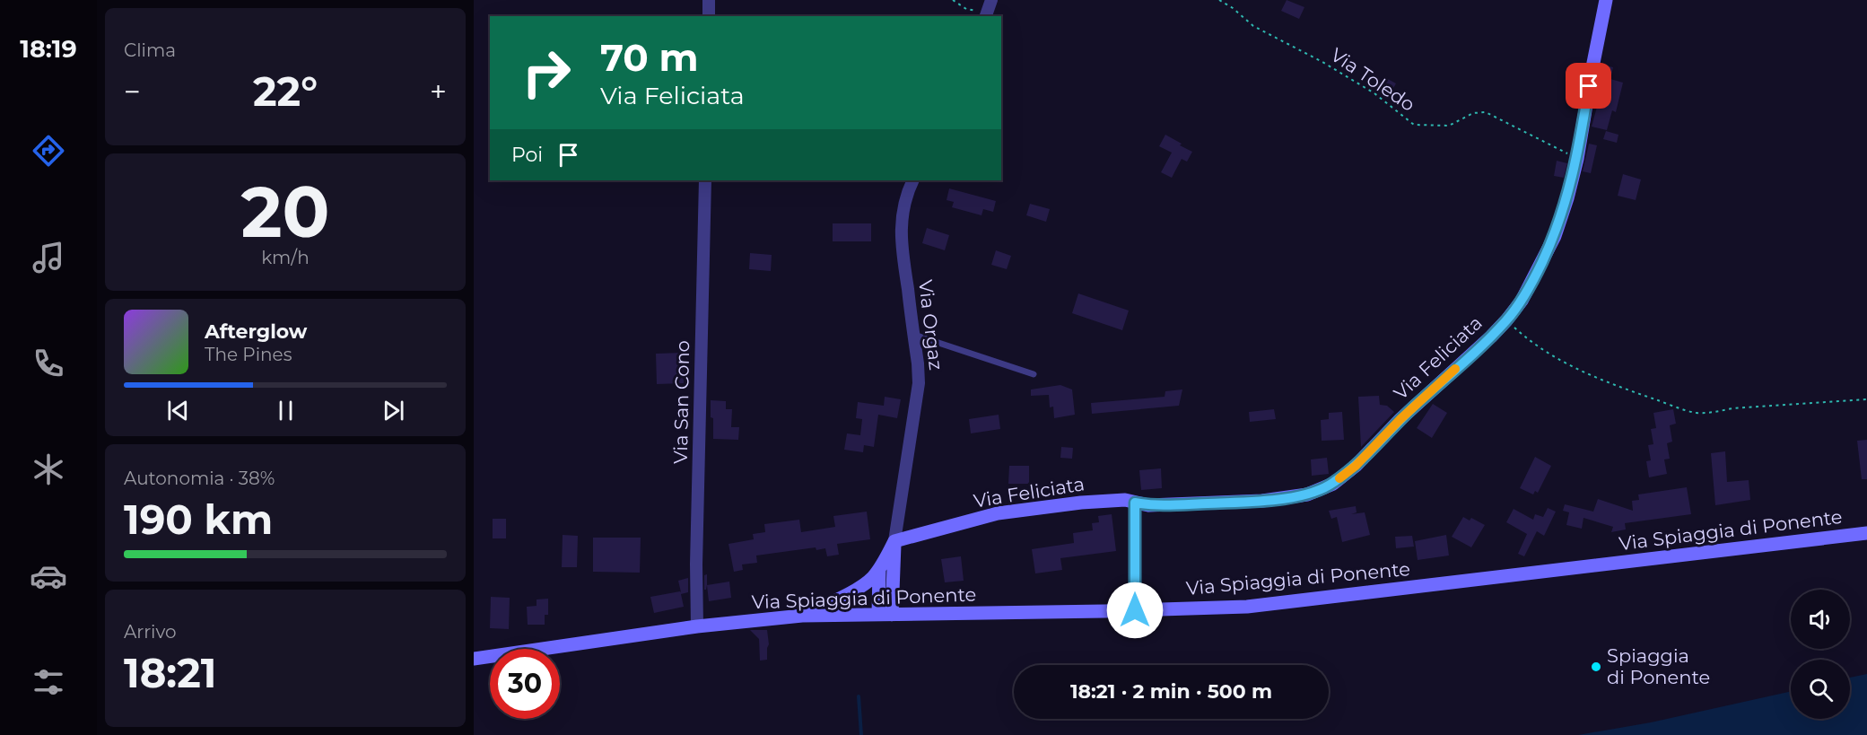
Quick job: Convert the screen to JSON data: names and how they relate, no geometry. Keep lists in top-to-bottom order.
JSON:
{
  "streets": {
    "street": [
      "Via Orgaz",
      "Via Feliciata",
      "Via San Cono",
      "Via Spiaggia di Ponente"
    ],
    "path": ["Via Toledo"]
  },
  "crossings": [
    ["Via Toledo", "Via Feliciata"],
    ["Via Orgaz", "Via Feliciata"],
    ["Via San Cono", "Via Spiaggia di Ponente"]
  ],
  "places": ["Spiaggia di Ponente"],
  "page": {
    "tabs": "18:19",
    "tile": [
      "Clima",
      ["20", "km/h"],
      ["Autonomia · 38%", "190 km"],
      ["Arrivo", "18:21"]
    ],
    "turn": ["70 m", "Via Feliciata"],
    "heat": ["−", "22°", "+"],
    "then": "Poi",
    "song": ["Afterglow", "The Pines"],
    "limit": "30",
    "trip": "18:21 · 2 min · 500 m"
  }
}
